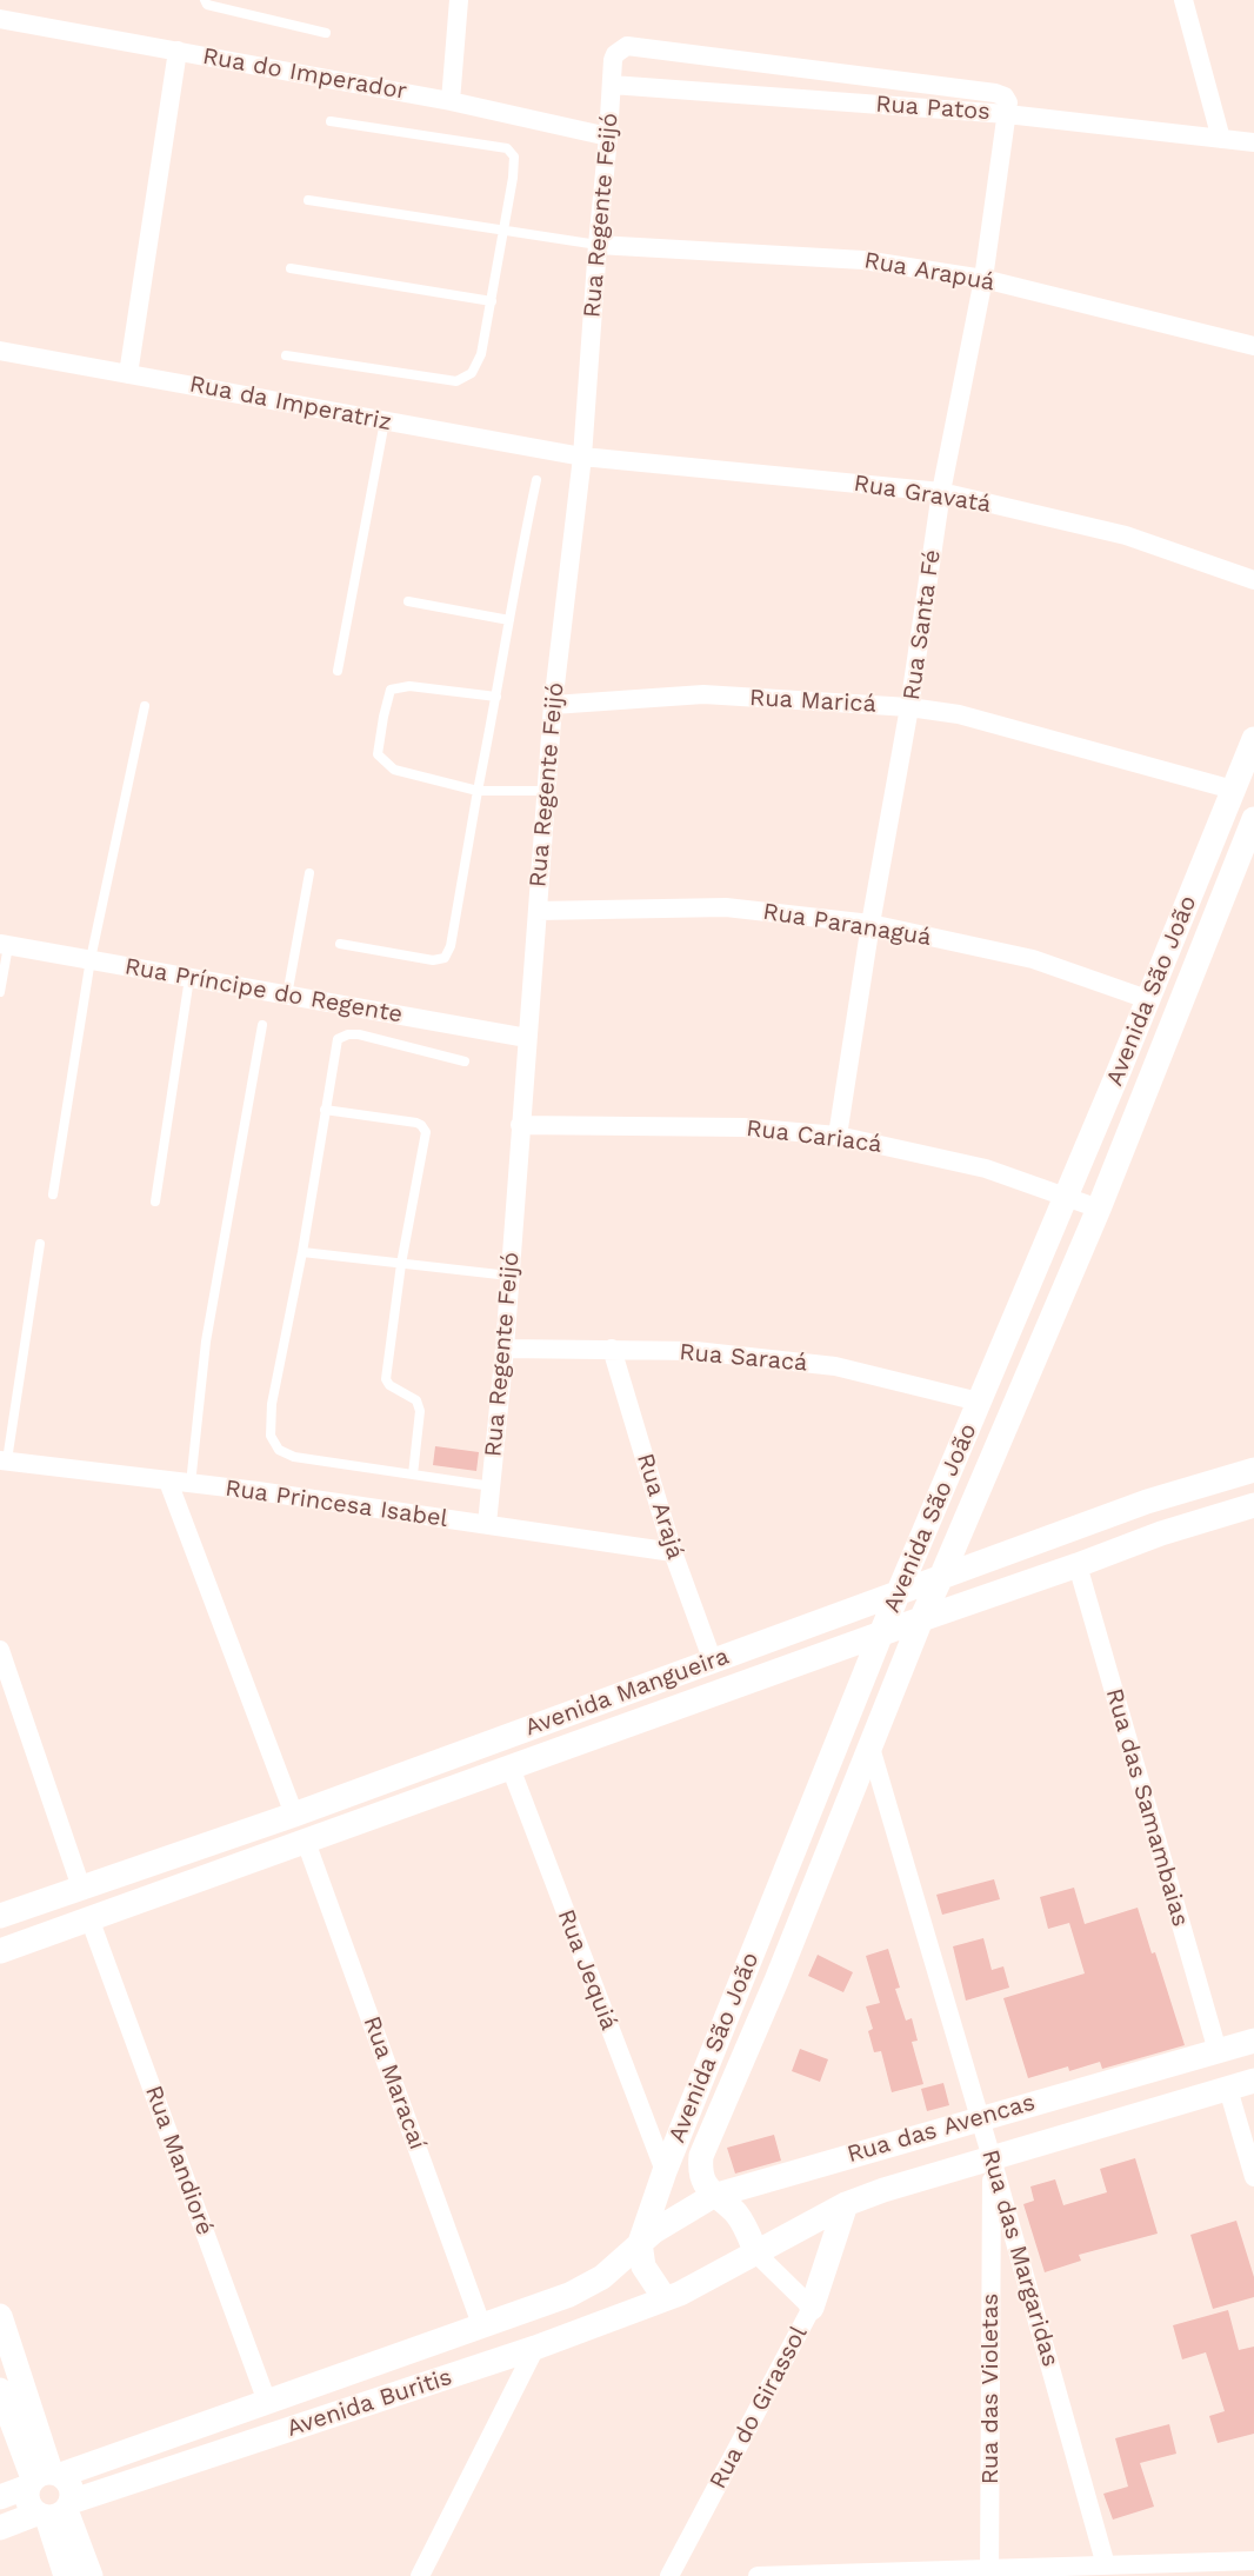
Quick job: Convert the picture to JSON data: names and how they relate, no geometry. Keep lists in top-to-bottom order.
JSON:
{
  "streets": {
    "street": [
      "Rua do Imperador",
      "Rua Patos",
      "Rua Regente Feijó",
      "Rua Arapuá",
      "Rua da Imperatriz",
      "Rua Gravatá",
      "Rua Santa Fé",
      "Rua Maricá",
      "Rua Paranaguá",
      "Rua Príncipe do Regente",
      "Avenida São João",
      "Rua Cariacá",
      "Rua Saracá",
      "Rua Princesa Isabel",
      "Rua Arajá",
      "Avenida Mangueira",
      "Rua das Samambaias",
      "Rua Jequiá",
      "Rua Maracaí",
      "Rua das Avencas",
      "Rua Mandioré",
      "Rua das Margaridas",
      "Rua das Violetas",
      "Avenida Buritis",
      "Rua do Girassol"
    ]
  },
  "crossings": [
    ["Rua do Imperador", "Rua Regente Feijó"],
    ["Rua Patos", "Rua Regente Feijó"],
    ["Rua Patos", "Rua Santa Fé"],
    ["Rua Regente Feijó", "Rua Arapuá"],
    ["Rua Regente Feijó", "Rua da Imperatriz"],
    ["Rua Regente Feijó", "Rua Gravatá"],
    ["Rua Regente Feijó", "Rua Santa Fé"],
    ["Rua Regente Feijó", "Rua Maricá"],
    ["Rua Regente Feijó", "Rua Paranaguá"],
    ["Rua Regente Feijó", "Rua Príncipe do Regente"],
    ["Rua Regente Feijó", "Rua Cariacá"],
    ["Rua Regente Feijó", "Rua Saracá"],
    ["Rua Regente Feijó", "Rua Princesa Isabel"],
    ["Rua Arapuá", "Rua Santa Fé"],
    ["Rua da Imperatriz", "Rua Gravatá"],
    ["Rua Gravatá", "Rua Santa Fé"],
    ["Rua Santa Fé", "Rua Maricá"],
    ["Rua Santa Fé", "Rua Paranaguá"],
    ["Rua Santa Fé", "Rua Cariacá"],
    ["Rua Maricá", "Avenida São João"],
    ["Rua Paranaguá", "Avenida São João"],
    ["Avenida São João", "Rua Cariacá"],
    ["Avenida São João", "Rua Saracá"],
    ["Avenida São João", "Avenida Mangueira"],
    ["Avenida São João", "Rua Jequiá"],
    ["Avenida São João", "Rua das Avencas"],
    ["Avenida São João", "Rua das Margaridas"],
    ["Avenida São João", "Avenida Buritis"],
    ["Avenida São João", "Rua do Girassol"],
    ["Rua Saracá", "Rua Arajá"],
    ["Rua Princesa Isabel", "Rua Arajá"],
    ["Rua Arajá", "Avenida Mangueira"],
    ["Avenida Mangueira", "Rua das Samambaias"],
    ["Avenida Mangueira", "Rua Jequiá"],
    ["Avenida Mangueira", "Rua Maracaí"],
    ["Avenida Mangueira", "Rua Mandioré"],
    ["Rua das Samambaias", "Rua das Avencas"],
    ["Rua Maracaí", "Avenida Buritis"],
    ["Rua das Avencas", "Rua das Margaridas"],
    ["Rua das Avencas", "Rua das Violetas"],
    ["Rua das Avencas", "Avenida Buritis"],
    ["Rua das Avencas", "Rua do Girassol"],
    ["Rua Mandioré", "Avenida Buritis"],
    ["Rua das Margaridas", "Rua das Violetas"]
  ]
}
